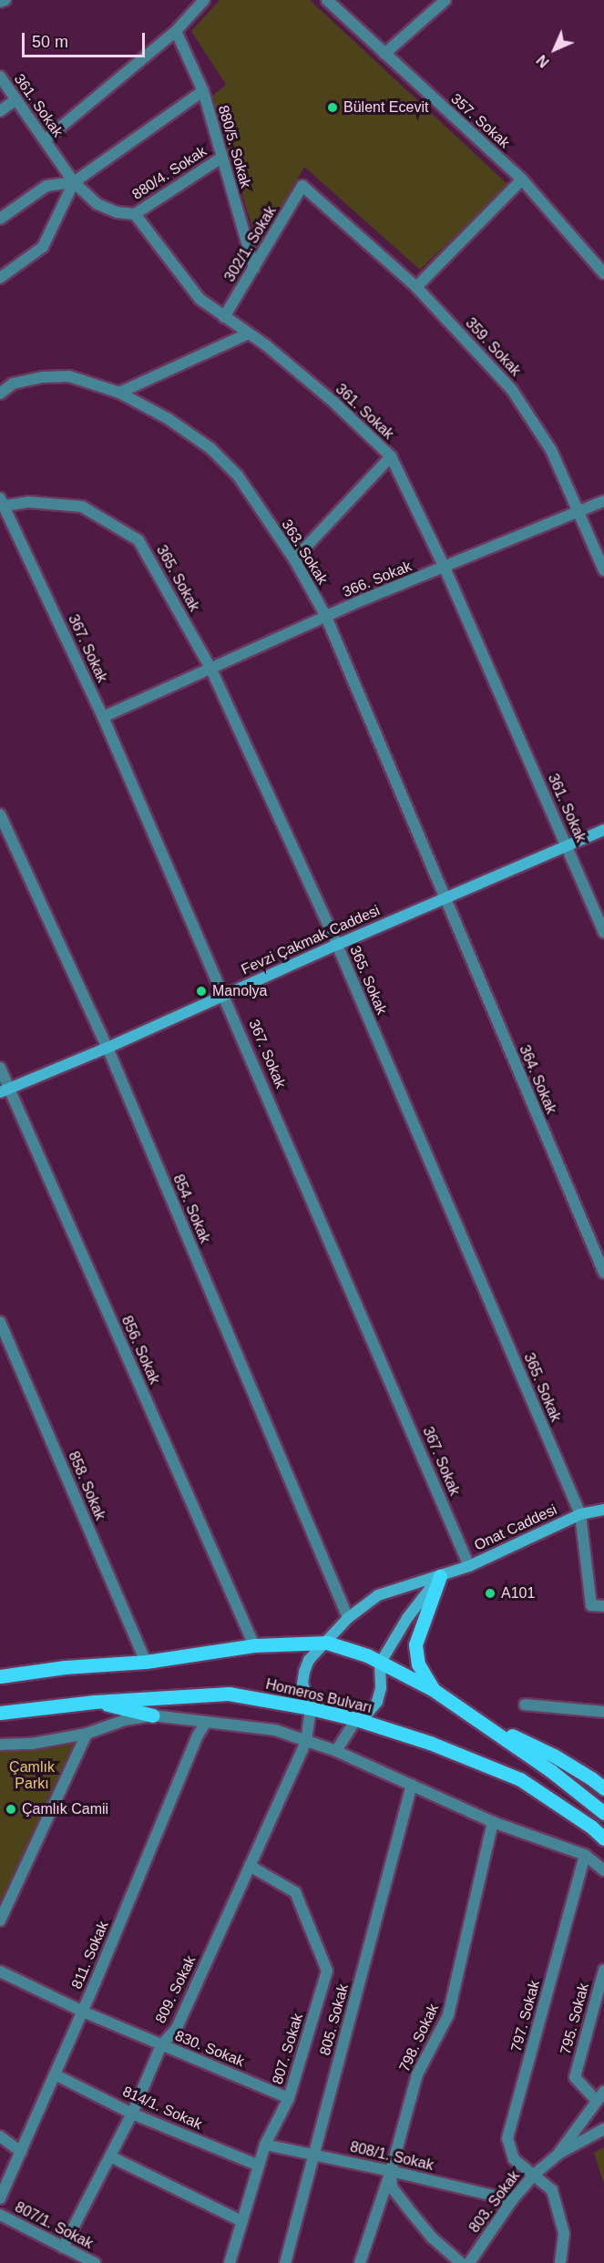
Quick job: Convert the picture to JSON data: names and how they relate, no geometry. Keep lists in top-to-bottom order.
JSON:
{
  "streets": {
    "main road": ["Fevzi Çakmak Caddesi", "Onat Caddesi", "Homeros Bulvarı"],
    "street": [
      "361. Sokak",
      "357. Sokak",
      "880/5. Sokak",
      "880/4. Sokak",
      "302/1. Sokak",
      "359. Sokak",
      "363. Sokak",
      "365. Sokak",
      "366. Sokak",
      "367. Sokak",
      "364. Sokak",
      "854. Sokak",
      "856. Sokak",
      "858. Sokak",
      "811. Sokak",
      "809. Sokak",
      "797. Sokak",
      "795. Sokak",
      "805. Sokak",
      "798. Sokak",
      "830. Sokak",
      "807. Sokak",
      "814/1. Sokak",
      "808/1. Sokak",
      "803. Sokak",
      "807/1. Sokak"
    ]
  },
  "crossings": [
    ["361. Sokak", "880/5. Sokak"],
    ["361. Sokak", "880/4. Sokak"],
    ["361. Sokak", "302/1. Sokak"],
    ["361. Sokak", "366. Sokak"],
    ["361. Sokak", "Fevzi Çakmak Caddesi"],
    ["880/5. Sokak", "880/4. Sokak"],
    ["880/5. Sokak", "302/1. Sokak"],
    ["302/1. Sokak", "359. Sokak"],
    ["359. Sokak", "366. Sokak"],
    ["363. Sokak", "366. Sokak"],
    ["363. Sokak", "Fevzi Çakmak Caddesi"],
    ["363. Sokak", "364. Sokak"],
    ["365. Sokak", "366. Sokak"],
    ["365. Sokak", "367. Sokak"],
    ["365. Sokak", "Fevzi Çakmak Caddesi"],
    ["365. Sokak", "Onat Caddesi"],
    ["366. Sokak", "367. Sokak"],
    ["367. Sokak", "Fevzi Çakmak Caddesi"],
    ["367. Sokak", "Onat Caddesi"],
    ["Fevzi Çakmak Caddesi", "364. Sokak"],
    ["Fevzi Çakmak Caddesi", "854. Sokak"],
    ["Fevzi Çakmak Caddesi", "856. Sokak"],
    ["854. Sokak", "Onat Caddesi"],
    ["Onat Caddesi", "Homeros Bulvarı"],
    ["Onat Caddesi", "809. Sokak"],
    ["Homeros Bulvarı", "809. Sokak"],
    ["811. Sokak", "830. Sokak"],
    ["811. Sokak", "814/1. Sokak"],
    ["809. Sokak", "830. Sokak"],
    ["809. Sokak", "807. Sokak"],
    ["809. Sokak", "814/1. Sokak"],
    ["809. Sokak", "807/1. Sokak"],
    ["797. Sokak", "803. Sokak"],
    ["805. Sokak", "808/1. Sokak"],
    ["798. Sokak", "808/1. Sokak"],
    ["830. Sokak", "807. Sokak"],
    ["807. Sokak", "814/1. Sokak"],
    ["807. Sokak", "808/1. Sokak"],
    ["808/1. Sokak", "803. Sokak"]
  ],
  "parks": ["Çamlık Parkı"],
  "places": [
    "Bülent Ecevit",
    "Manolya",
    "A101",
    "Çamlık Camii"
  ],
  "scale_bar": "50 m",
  "north": "bottom left"
}
